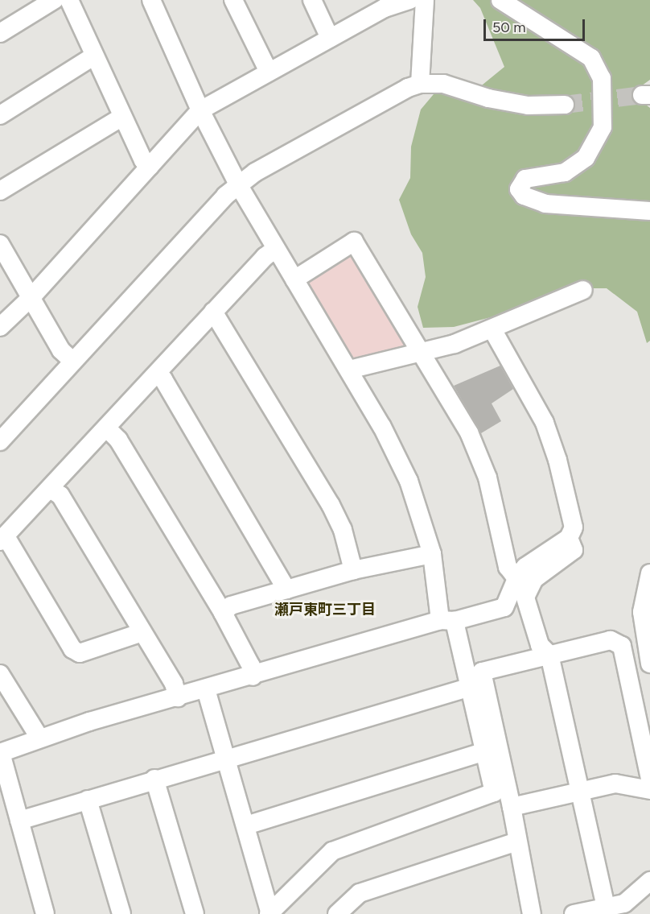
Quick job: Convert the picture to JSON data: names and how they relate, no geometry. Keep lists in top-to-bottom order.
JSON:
{
  "districts": ["瀬戸東町三丁目"],
  "scale_bar": "50 m"
}
